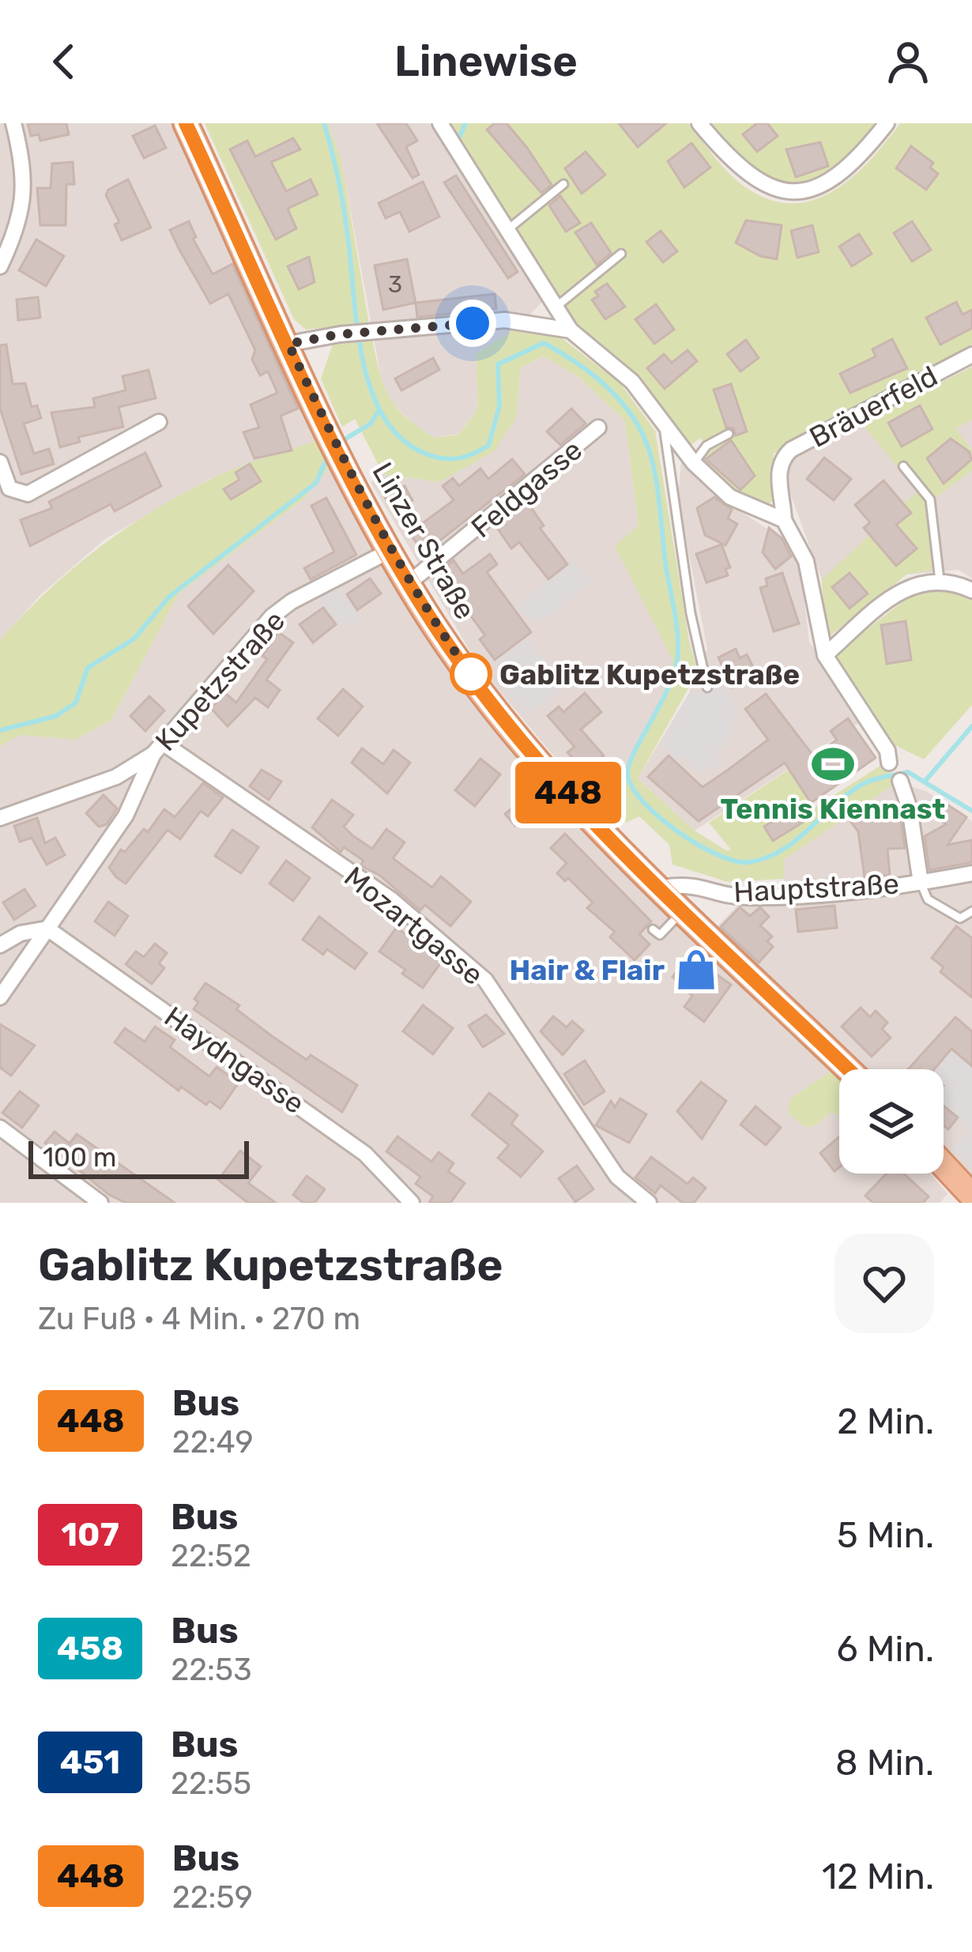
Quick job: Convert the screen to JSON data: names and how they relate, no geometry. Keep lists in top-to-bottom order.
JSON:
{
  "streets": {
    "main road": ["Linzer Straße"],
    "street": [
      "Bräuerfeld",
      "Feldgasse",
      "Kupetzstraße",
      "Hauptstraße",
      "Mozartgasse",
      "Haydngasse"
    ]
  },
  "crossings": [
    ["Feldgasse", "Linzer Straße"],
    ["Linzer Straße", "Kupetzstraße"],
    ["Linzer Straße", "Hauptstraße"],
    ["Kupetzstraße", "Mozartgasse"],
    ["Kupetzstraße", "Haydngasse"]
  ],
  "places": {
    "other": ["Gablitz Kupetzstraße"],
    "sports": ["Tennis Kiennast"],
    "shop": ["Hair & Flair"]
  },
  "lines": ["bus line 448"],
  "house_numbers": ["3"],
  "scale_bar": "100 m",
  "page": {
    "header": "Linewise",
    "on_map": "448",
    "scale": "100 m",
    "heading": ["Gablitz Kupetzstraße", "Zu Fuß · 4 Min. · 270 m"],
    "list": [
      {
        "mark": "448",
        "name": "Bus",
        "note": "22:49",
        "value": "2 Min."
      },
      {
        "mark": "107",
        "name": "Bus",
        "note": "22:52",
        "value": "5 Min."
      },
      {
        "mark": "458",
        "name": "Bus",
        "note": "22:53",
        "value": "6 Min."
      },
      {
        "mark": "451",
        "name": "Bus",
        "note": "22:55",
        "value": "8 Min."
      },
      {
        "mark": "448",
        "name": "Bus",
        "note": "22:59",
        "value": "12 Min."
      }
    ]
  }
}
